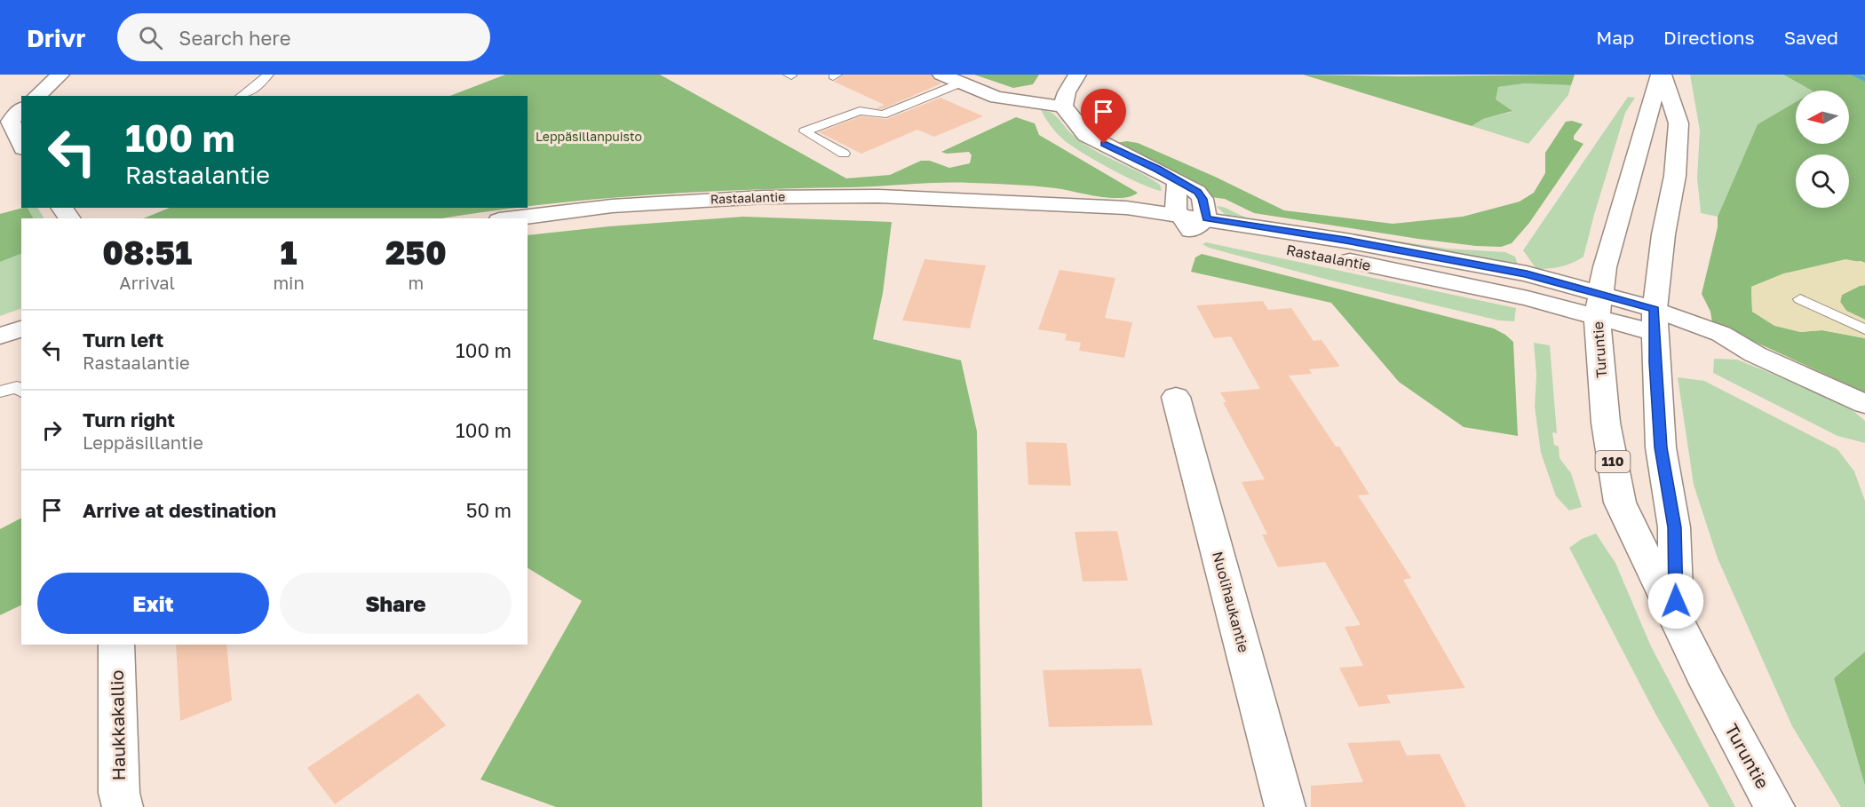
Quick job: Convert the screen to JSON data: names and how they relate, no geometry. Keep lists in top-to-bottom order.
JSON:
{
  "streets": {
    "main road": [
      "Rastaalantie",
      "Turuntie",
      "110",
      "Nuolihaukantie",
      "Haukkakallio"
    ]
  },
  "crossings": [
    ["Rastaalantie", "Turuntie"]
  ],
  "parks": ["Leppäsillanpuisto"],
  "north": "left",
  "page": {
    "header": "Drivr",
    "search": "Search here",
    "nav": ["Map", "Directions", "Saved"],
    "turn": ["100 m", "Rastaalantie"],
    "eta": [
      "08:51",
      "Arrival",
      "1",
      "min",
      "250",
      "m"
    ],
    "list": [
      {
        "name": "Turn left",
        "note": "Rastaalantie",
        "value": "100 m"
      },
      {
        "name": "Turn right",
        "note": "Leppäsillantie",
        "value": "100 m"
      },
      {
        "name": "Arrive at destination",
        "value": "50 m"
      }
    ],
    "buttons": ["Exit", "Share"]
  }
}
